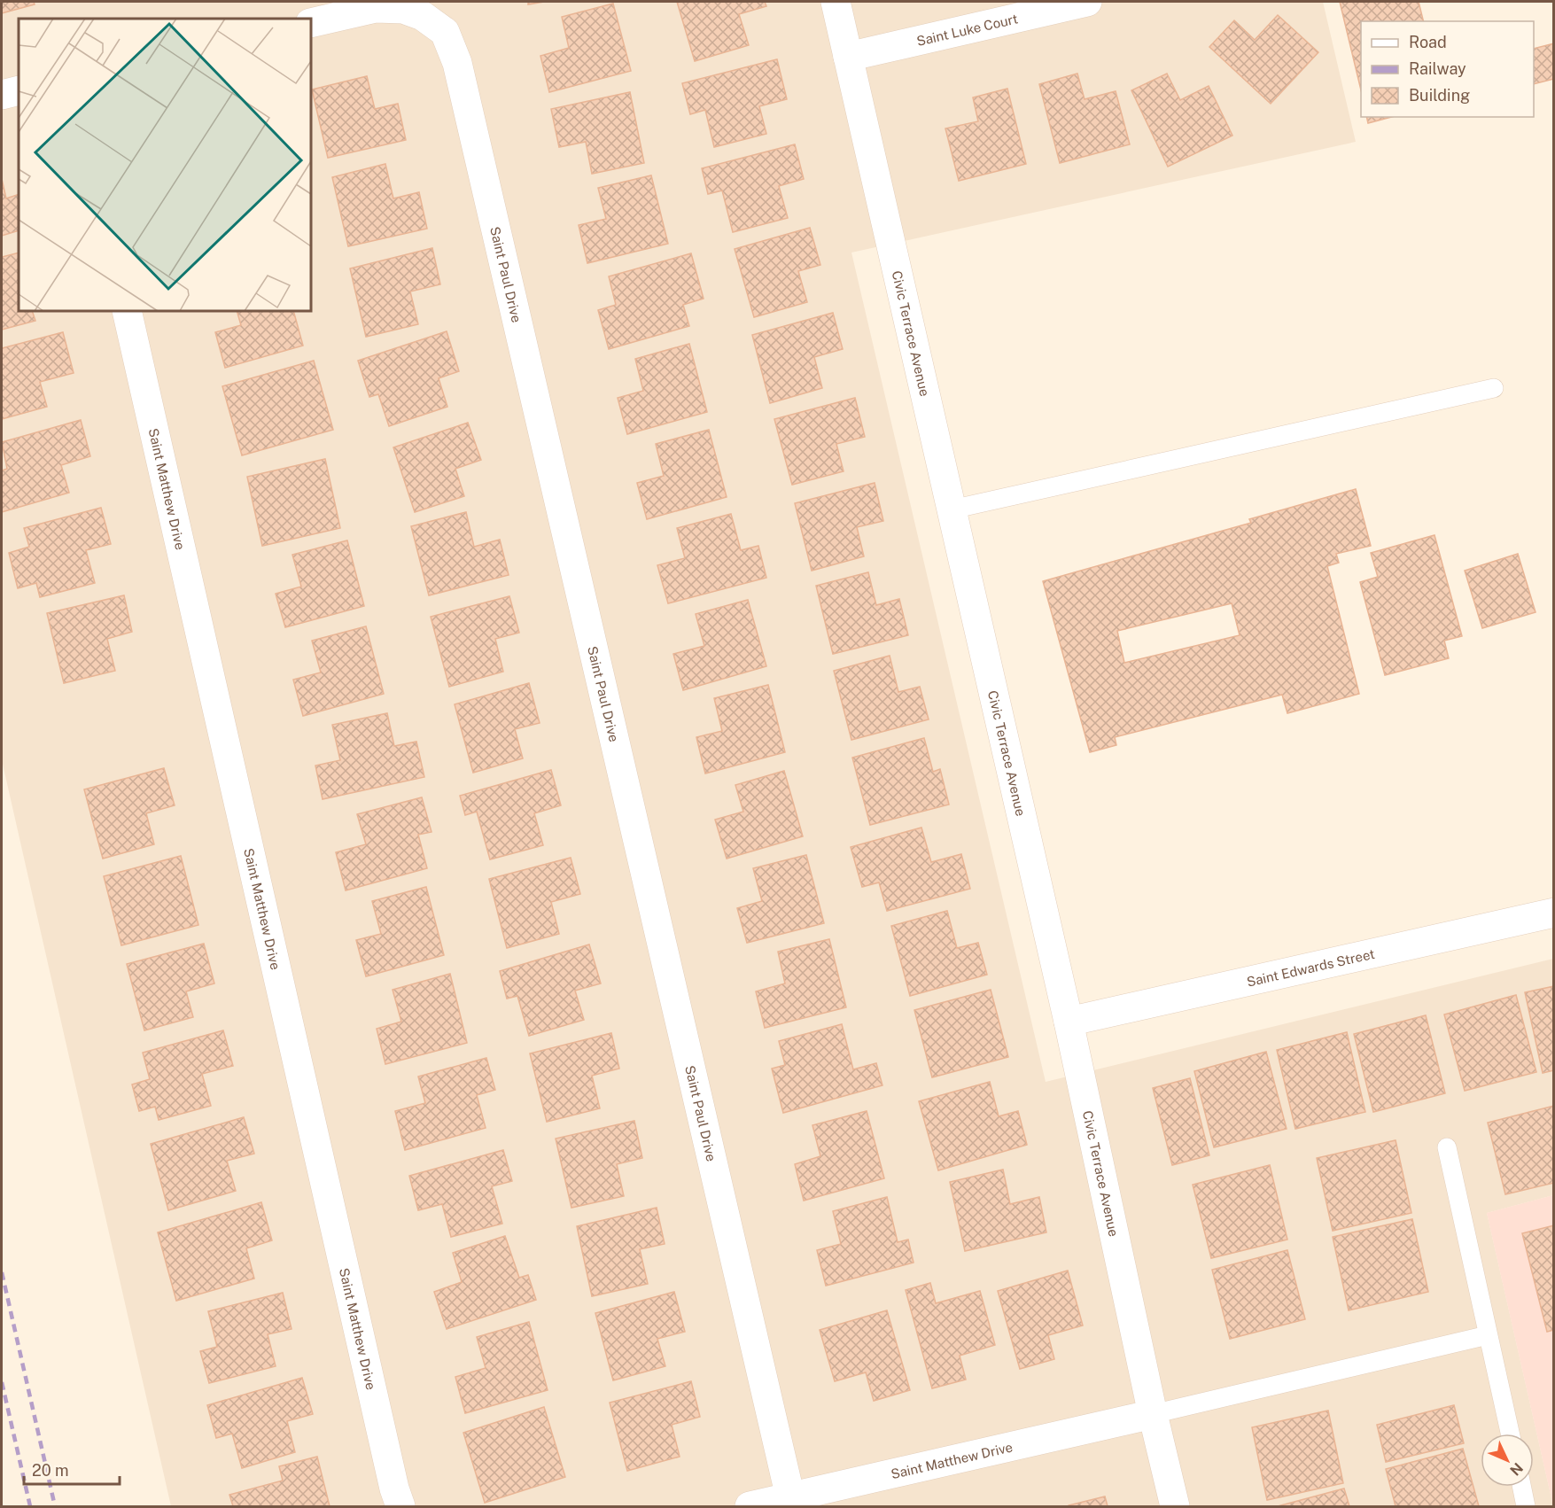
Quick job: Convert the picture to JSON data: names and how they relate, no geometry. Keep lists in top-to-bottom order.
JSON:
{
  "streets": {
    "street": [
      "Saint Luke Court",
      "Saint Paul Drive",
      "Civic Terrace Avenue",
      "Saint Matthew Drive",
      "Saint Edwards Street"
    ]
  },
  "crossings": [
    ["Saint Luke Court", "Civic Terrace Avenue"],
    ["Saint Paul Drive", "Saint Matthew Drive"],
    ["Civic Terrace Avenue", "Saint Matthew Drive"],
    ["Civic Terrace Avenue", "Saint Edwards Street"]
  ],
  "legend": ["Road", "Railway", "Building"],
  "scale_bar": "20 m",
  "north": "bottom right"
}
